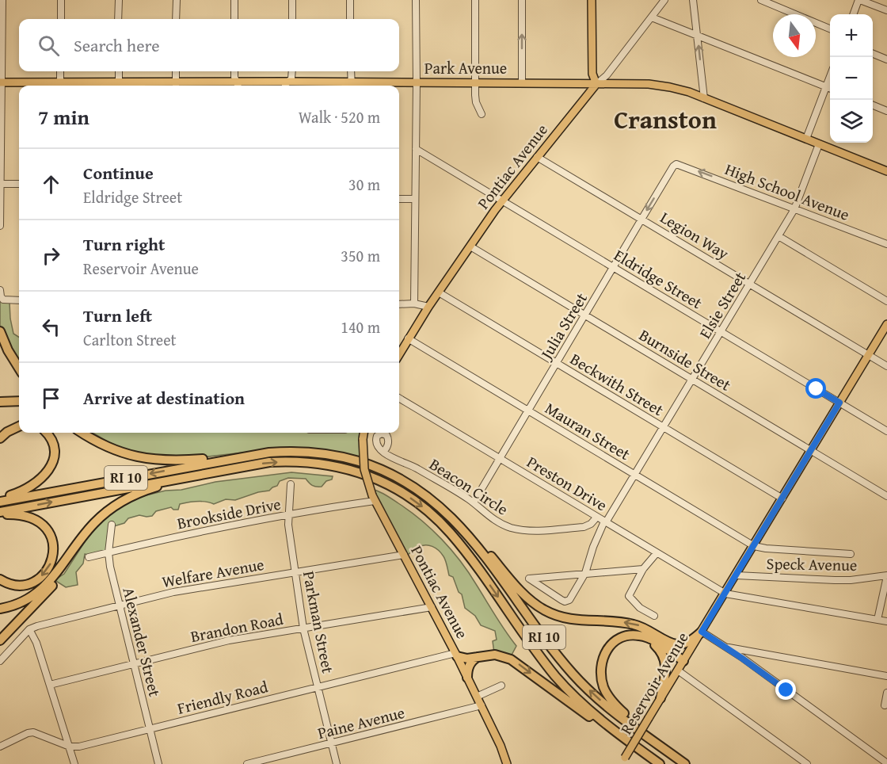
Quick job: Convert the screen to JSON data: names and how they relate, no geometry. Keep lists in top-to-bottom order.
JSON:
{
  "streets": {
    "highway": ["RI 10"],
    "main road": ["Park Avenue", "Pontiac Avenue", "Reservoir Avenue"],
    "street": [
      "High School Avenue",
      "Legion Way",
      "Eldridge Street",
      "Elsie Street",
      "Julia Street",
      "Burnside Street",
      "Beckwith Street",
      "Mauran Street",
      "Preston Drive",
      "Beacon Circle",
      "Brookside Drive",
      "Speck Avenue",
      "Welfare Avenue",
      "Parkman Street",
      "Brandon Road",
      "Alexander Street",
      "Friendly Road",
      "Paine Avenue"
    ]
  },
  "crossings": [
    ["Park Avenue", "Pontiac Avenue"],
    ["Park Avenue", "Elsie Street"],
    ["Pontiac Avenue", "Legion Way"],
    ["Pontiac Avenue", "Eldridge Street"],
    ["Pontiac Avenue", "Burnside Street"],
    ["Pontiac Avenue", "Beckwith Street"],
    ["Pontiac Avenue", "Mauran Street"],
    ["Pontiac Avenue", "Brookside Drive"],
    ["Pontiac Avenue", "Welfare Avenue"],
    ["Pontiac Avenue", "Brandon Road"],
    ["Pontiac Avenue", "Friendly Road"],
    ["Pontiac Avenue", "Paine Avenue"],
    ["High School Avenue", "Elsie Street"],
    ["High School Avenue", "Julia Street"],
    ["Legion Way", "Elsie Street"],
    ["Legion Way", "Julia Street"],
    ["Legion Way", "Reservoir Avenue"],
    ["Eldridge Street", "Elsie Street"],
    ["Eldridge Street", "Julia Street"],
    ["Eldridge Street", "Reservoir Avenue"],
    ["Elsie Street", "Burnside Street"],
    ["Elsie Street", "Beckwith Street"],
    ["Elsie Street", "Mauran Street"],
    ["Elsie Street", "Preston Drive"],
    ["Julia Street", "Burnside Street"],
    ["Julia Street", "Beckwith Street"],
    ["Julia Street", "Mauran Street"],
    ["Julia Street", "Preston Drive"],
    ["Julia Street", "Beacon Circle"],
    ["Burnside Street", "Reservoir Avenue"],
    ["Beckwith Street", "Reservoir Avenue"],
    ["Mauran Street", "Reservoir Avenue"],
    ["Preston Drive", "Beacon Circle"],
    ["Preston Drive", "Reservoir Avenue"],
    ["Brookside Drive", "Parkman Street"],
    ["Brookside Drive", "Alexander Street"],
    ["Speck Avenue", "Reservoir Avenue"],
    ["Welfare Avenue", "Parkman Street"],
    ["Welfare Avenue", "Alexander Street"],
    ["Parkman Street", "Brandon Road"],
    ["Parkman Street", "Friendly Road"],
    ["Parkman Street", "Paine Avenue"],
    ["Brandon Road", "Alexander Street"],
    ["Alexander Street", "Friendly Road"]
  ],
  "one_way": ["High School Avenue"],
  "districts": ["Cranston"],
  "north": "bottom",
  "page": {
    "map_buttons": ["+", "−"],
    "search": "Search here",
    "heading": ["7 min", "Walk · 520 m"],
    "list": [
      ["Continue", "Eldridge Street", "30 m"],
      ["Turn right", "Reservoir Avenue", "350 m"],
      ["Turn left", "Carlton Street", "140 m"],
      "Arrive at destination"
    ]
  }
}
